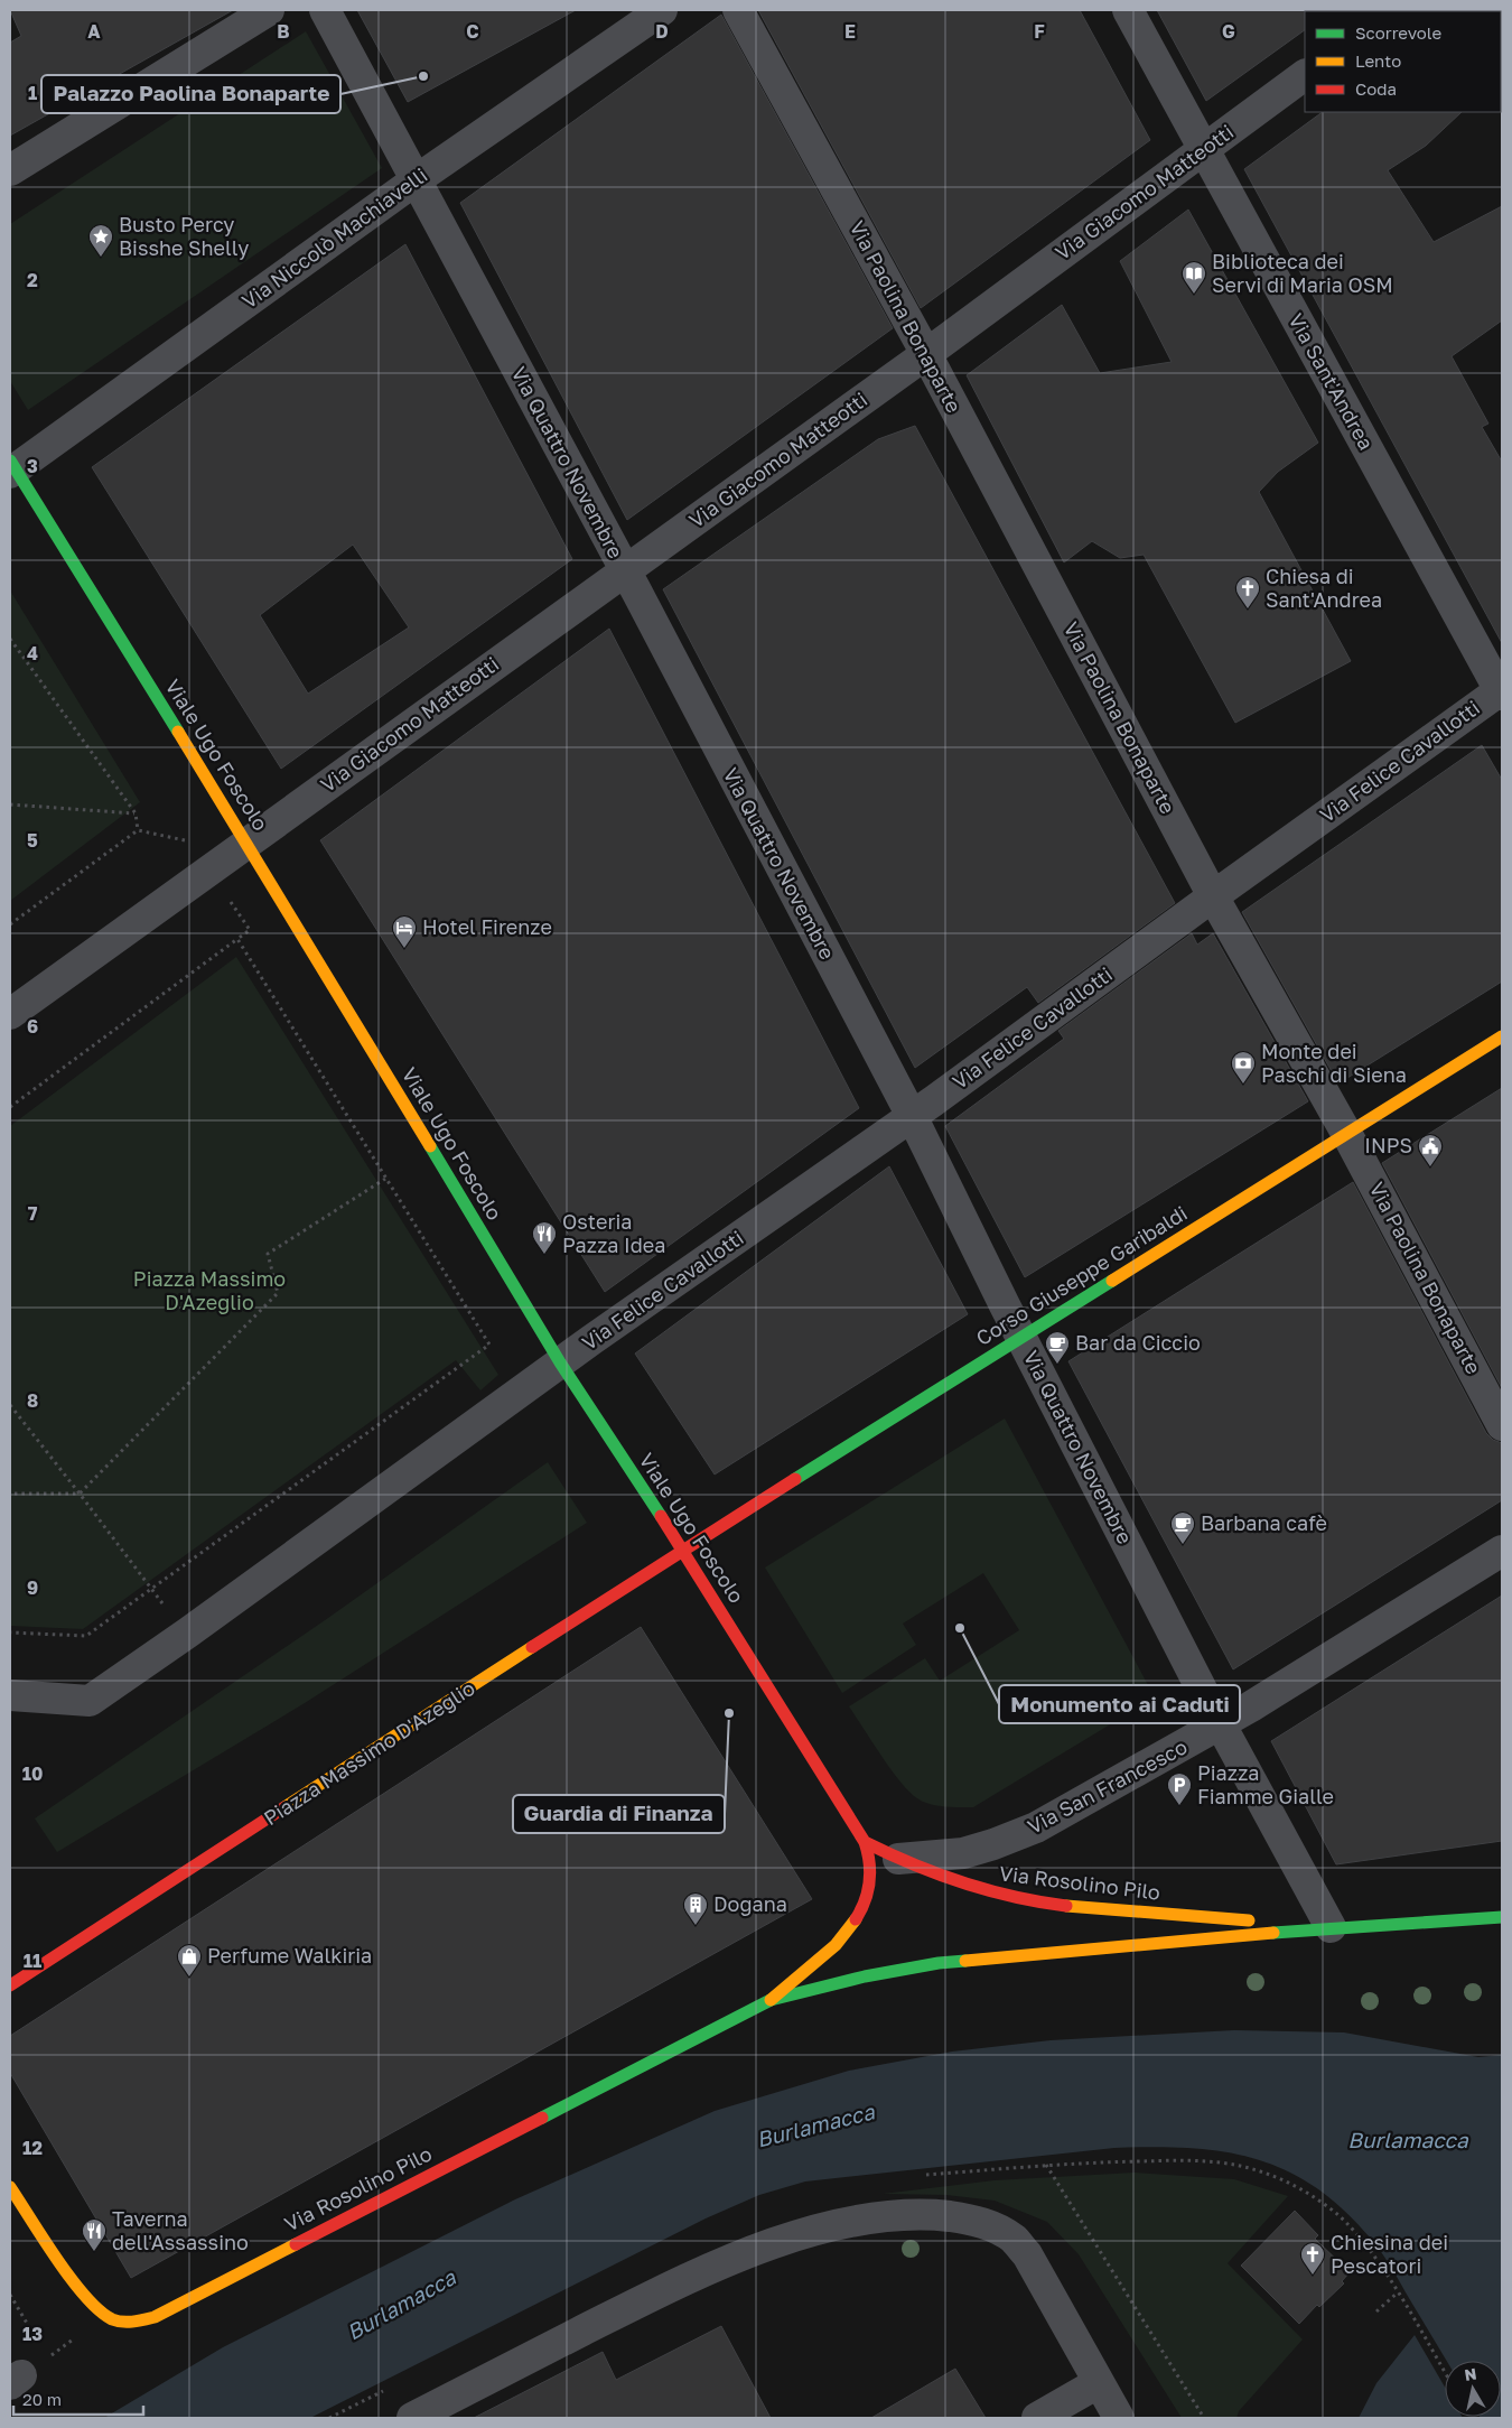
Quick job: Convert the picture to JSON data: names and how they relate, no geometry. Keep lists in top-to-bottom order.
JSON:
{
  "streets": {
    "street": [
      "Via Giacomo Matteotti",
      "Via Niccolò Machiavelli",
      "Via Paolina Bonaparte",
      "Via Sant'Andrea",
      "Via Quattro Novembre",
      "Viale Ugo Foscolo",
      "Via Felice Cavallotti",
      "Corso Giuseppe Garibaldi",
      "Piazza Massimo D'Azeglio",
      "Via San Francesco",
      "Via Rosolino Pilo"
    ]
  },
  "crossings": [
    ["Via Giacomo Matteotti", "Via Paolina Bonaparte"],
    ["Via Giacomo Matteotti", "Via Sant'Andrea"],
    ["Via Giacomo Matteotti", "Via Quattro Novembre"],
    ["Via Giacomo Matteotti", "Viale Ugo Foscolo"],
    ["Via Niccolò Machiavelli", "Via Quattro Novembre"],
    ["Via Niccolò Machiavelli", "Viale Ugo Foscolo"],
    ["Via Paolina Bonaparte", "Via Felice Cavallotti"],
    ["Via Paolina Bonaparte", "Corso Giuseppe Garibaldi"],
    ["Via Sant'Andrea", "Via Felice Cavallotti"],
    ["Via Quattro Novembre", "Via Felice Cavallotti"],
    ["Via Quattro Novembre", "Corso Giuseppe Garibaldi"],
    ["Via Quattro Novembre", "Via San Francesco"],
    ["Viale Ugo Foscolo", "Via Felice Cavallotti"],
    ["Viale Ugo Foscolo", "Corso Giuseppe Garibaldi"],
    ["Viale Ugo Foscolo", "Piazza Massimo D'Azeglio"],
    ["Viale Ugo Foscolo", "Via Rosolino Pilo"],
    ["Corso Giuseppe Garibaldi", "Piazza Massimo D'Azeglio"],
    ["Via San Francesco", "Via Rosolino Pilo"]
  ],
  "water": ["Burlamacca"],
  "parks": ["Piazza Massimo D'Azeglio"],
  "places": {
    "other": ["Palazzo Paolina Bonaparte", "Monumento ai Caduti", "Guardia di Finanza"],
    "place": ["Busto Percy Bisshe Shelly"],
    "library": ["Biblioteca dei Servi di Maria OSM"],
    "church": ["Chiesa di Sant'Andrea", "Chiesina dei Pescatori"],
    "hotel": ["Hotel Firenze"],
    "bank": ["Monte dei Paschi di Siena"],
    "public building": ["INPS"],
    "restaurant": ["Osteria Pazza Idea", "Taverna dell'Assassino"],
    "cafe": ["Bar da Ciccio", "Barbana cafè"],
    "parking": ["Piazza Fiamme Gialle"],
    "building": ["Dogana"],
    "shop": ["Perfume Walkiria"]
  },
  "legend": ["Scorrevole", "Lento", "Coda"],
  "scale_bar": "20 m",
  "north": "top",
  "grid": {
    "columns": [
      "A",
      "B",
      "C",
      "D",
      "E",
      "F",
      "G"
    ],
    "rows": [
      "1",
      "2",
      "3",
      "4",
      "5",
      "6",
      "7",
      "8",
      "9",
      "10",
      "11",
      "12",
      "13"
    ]
  }
}
